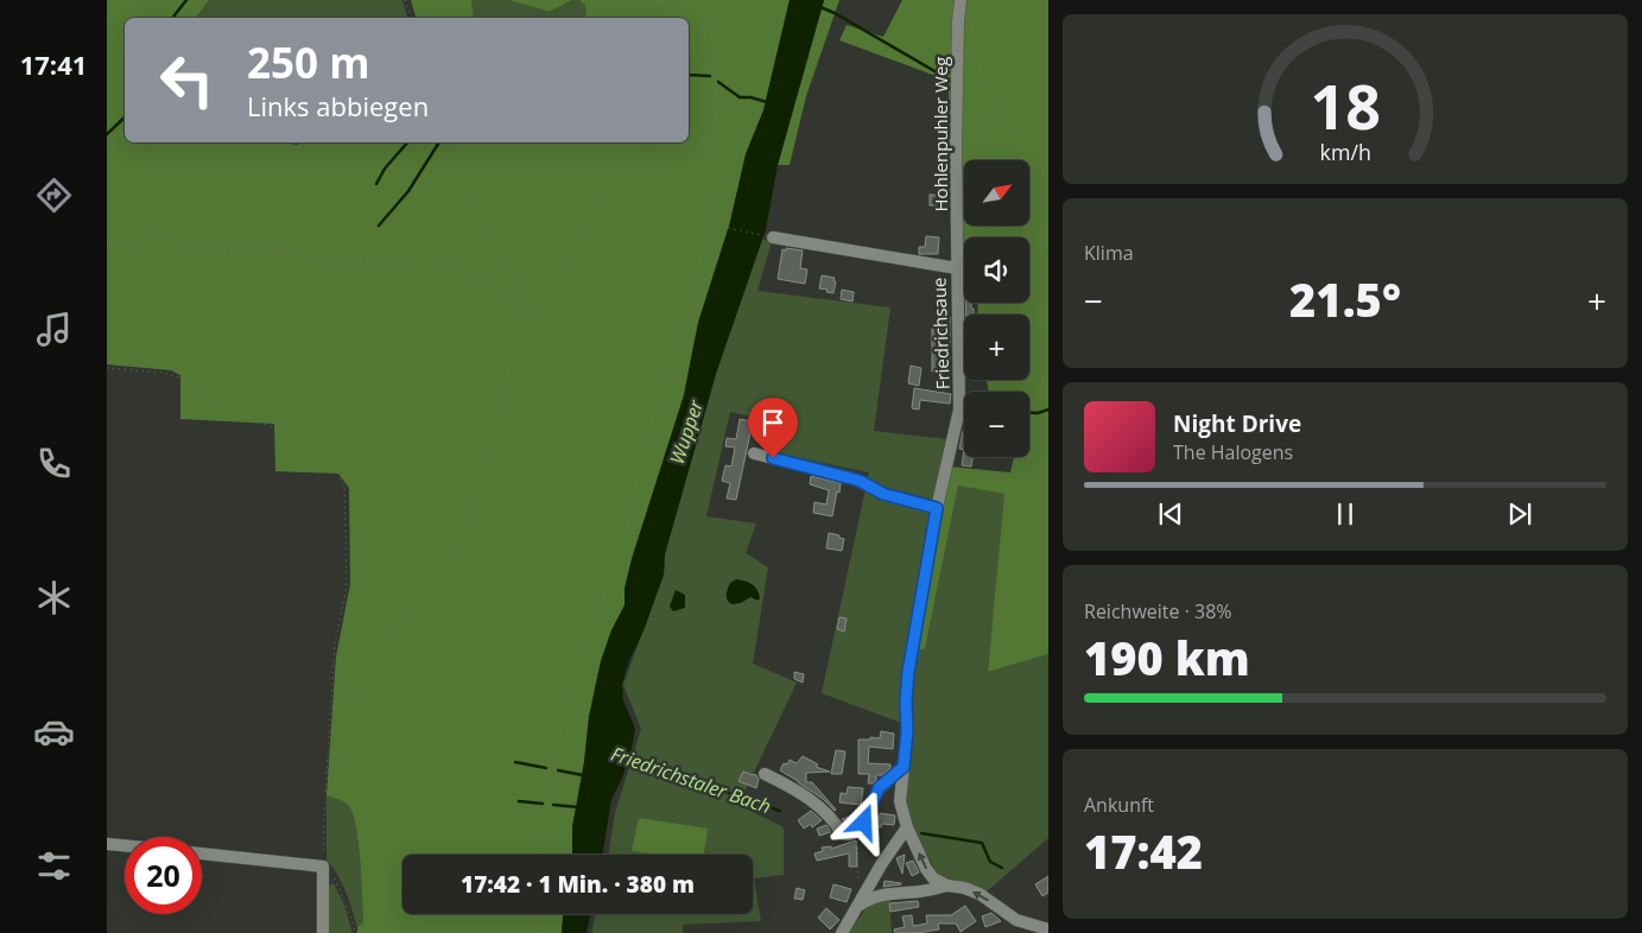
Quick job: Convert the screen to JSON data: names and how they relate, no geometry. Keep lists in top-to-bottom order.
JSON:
{
  "streets": {
    "street": ["Hohlenpuhler Weg", "Friedrichsaue"]
  },
  "crossings": [
    ["Hohlenpuhler Weg", "Friedrichsaue"]
  ],
  "water": ["Wupper", "Friedrichstaler Bach"],
  "north": "top right",
  "page": {
    "tabs": "17:41",
    "turn": ["250 m", "Links abbiegen"],
    "map_buttons": ["+", "−"],
    "tile": [
      "Klima",
      ["Reichweite · 38%", "190 km"],
      ["Ankunft", "17:42"]
    ],
    "heat": ["−", "21.5°", "+"],
    "song": ["Night Drive", "The Halogens"],
    "limit": "20",
    "trip": "17:42 · 1 Min. · 380 m",
    "gauge": ["18", "km/h"]
  }
}
